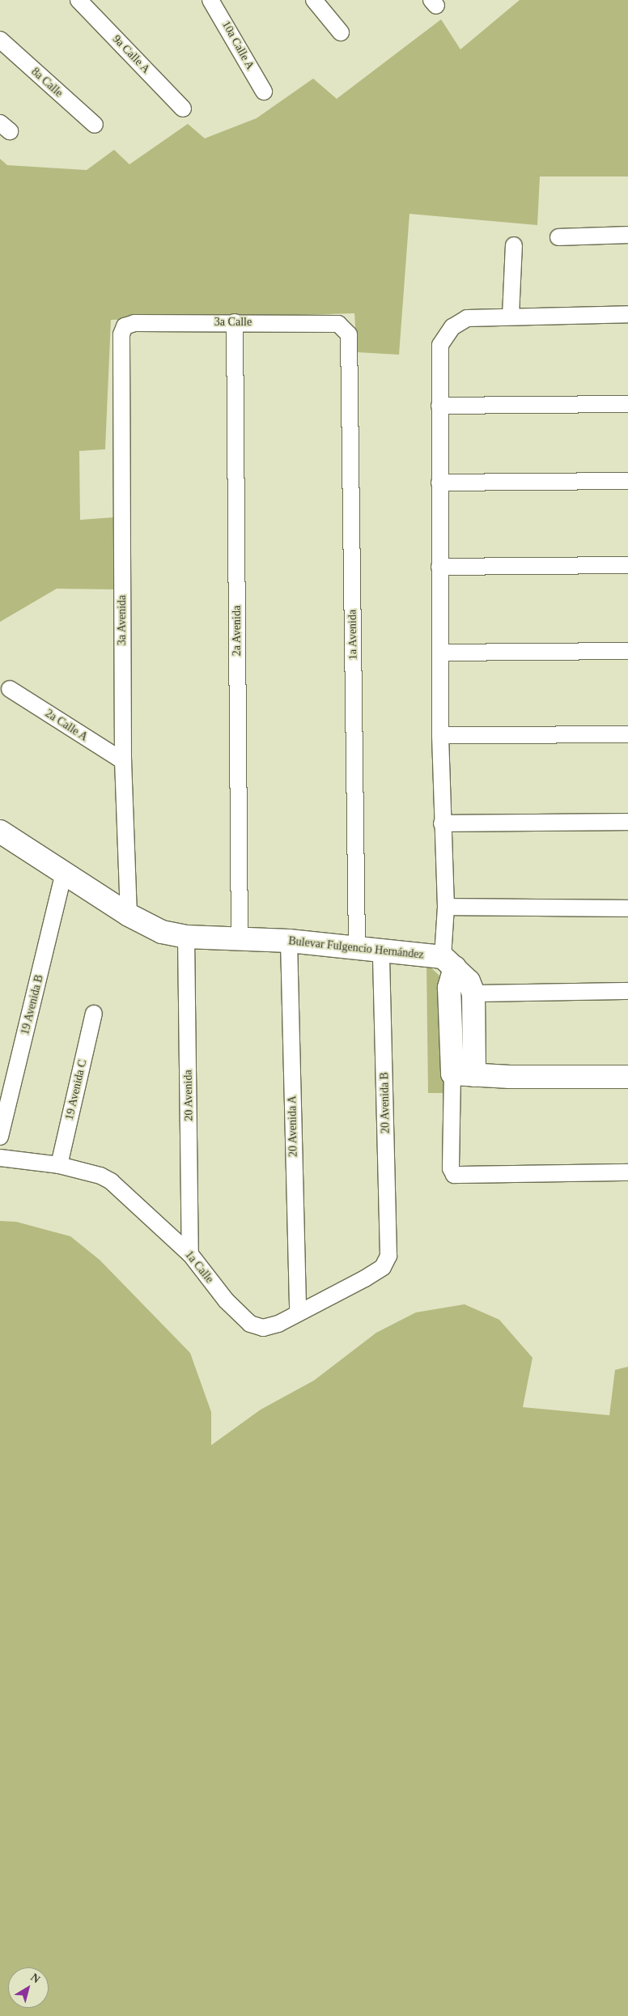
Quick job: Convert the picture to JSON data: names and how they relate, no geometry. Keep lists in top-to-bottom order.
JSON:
{
  "streets": {
    "street": [
      "10a Calle A",
      "9a Calle A",
      "8a Calle",
      "3a Calle",
      "3a Avenida",
      "2a Avenida",
      "1a Avenida",
      "2a Calle A",
      "Bulevar Fulgencio Hernández",
      "19 Avenida B",
      "19 Avenida C",
      "20 Avenida",
      "20 Avenida B",
      "20 Avenida A",
      "1a Calle"
    ]
  },
  "crossings": [
    ["3a Calle", "3a Avenida"],
    ["3a Calle", "2a Avenida"],
    ["3a Calle", "1a Avenida"],
    ["3a Avenida", "2a Calle A"],
    ["3a Avenida", "Bulevar Fulgencio Hernández"],
    ["2a Avenida", "Bulevar Fulgencio Hernández"],
    ["1a Avenida", "Bulevar Fulgencio Hernández"],
    ["Bulevar Fulgencio Hernández", "19 Avenida B"],
    ["Bulevar Fulgencio Hernández", "20 Avenida"],
    ["Bulevar Fulgencio Hernández", "20 Avenida B"],
    ["Bulevar Fulgencio Hernández", "20 Avenida A"],
    ["19 Avenida C", "1a Calle"],
    ["20 Avenida", "1a Calle"],
    ["20 Avenida B", "1a Calle"],
    ["20 Avenida A", "1a Calle"]
  ],
  "north": "top right"
}
